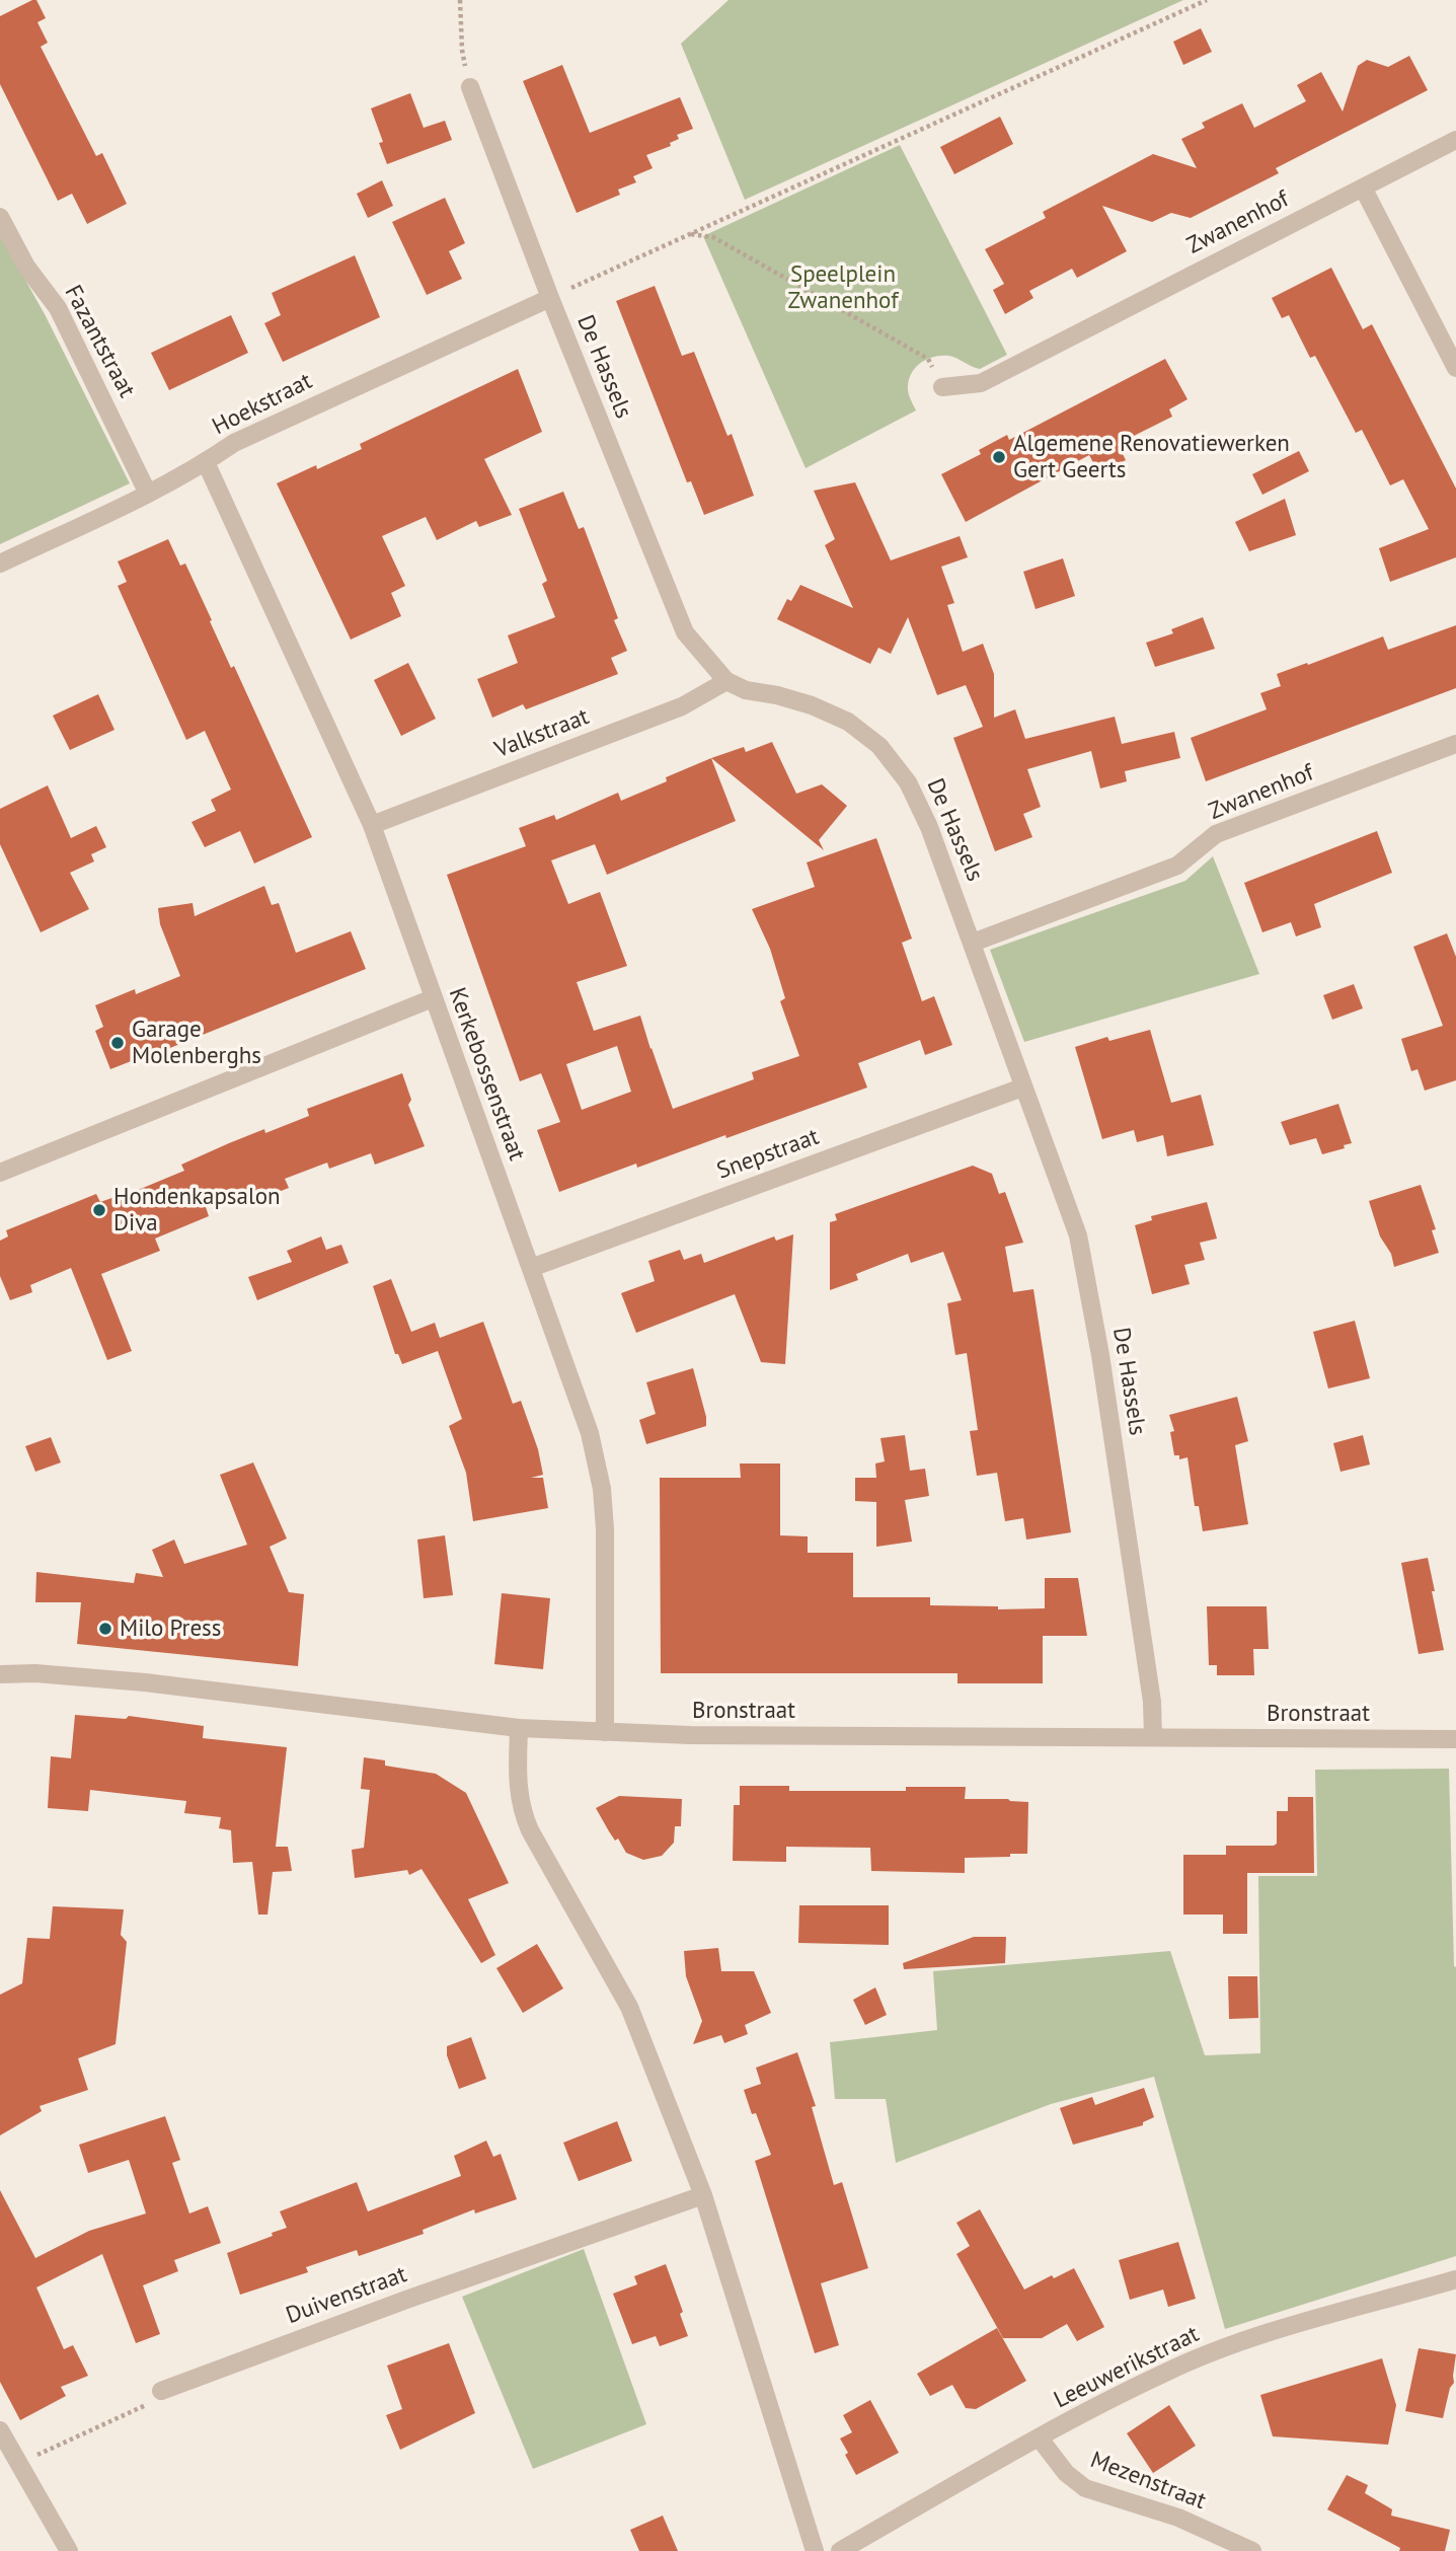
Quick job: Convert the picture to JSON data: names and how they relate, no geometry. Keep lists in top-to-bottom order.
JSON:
{
  "streets": {
    "street": [
      "Zwanenhof",
      "Fazantstraat",
      "De Hassels",
      "Hoekstraat",
      "Valkstraat",
      "Kerkebossenstraat",
      "Snepstraat",
      "Bronstraat",
      "Duivenstraat",
      "Leeuwerikstraat",
      "Mezenstraat"
    ]
  },
  "crossings": [
    ["Zwanenhof", "De Hassels"],
    ["Fazantstraat", "Hoekstraat"],
    ["De Hassels", "Hoekstraat"],
    ["De Hassels", "Valkstraat"],
    ["De Hassels", "Snepstraat"],
    ["De Hassels", "Bronstraat"],
    ["Hoekstraat", "Kerkebossenstraat"],
    ["Valkstraat", "Kerkebossenstraat"],
    ["Kerkebossenstraat", "Snepstraat"],
    ["Kerkebossenstraat", "Bronstraat"],
    ["Leeuwerikstraat", "Mezenstraat"]
  ],
  "parks": ["Speelplein Zwanenhof"],
  "places": [
    "Algemene Renovatiewerken Gert Geerts",
    "Garage Molenberghs",
    "Hondenkapsalon Diva",
    "Milo Press"
  ]
}
